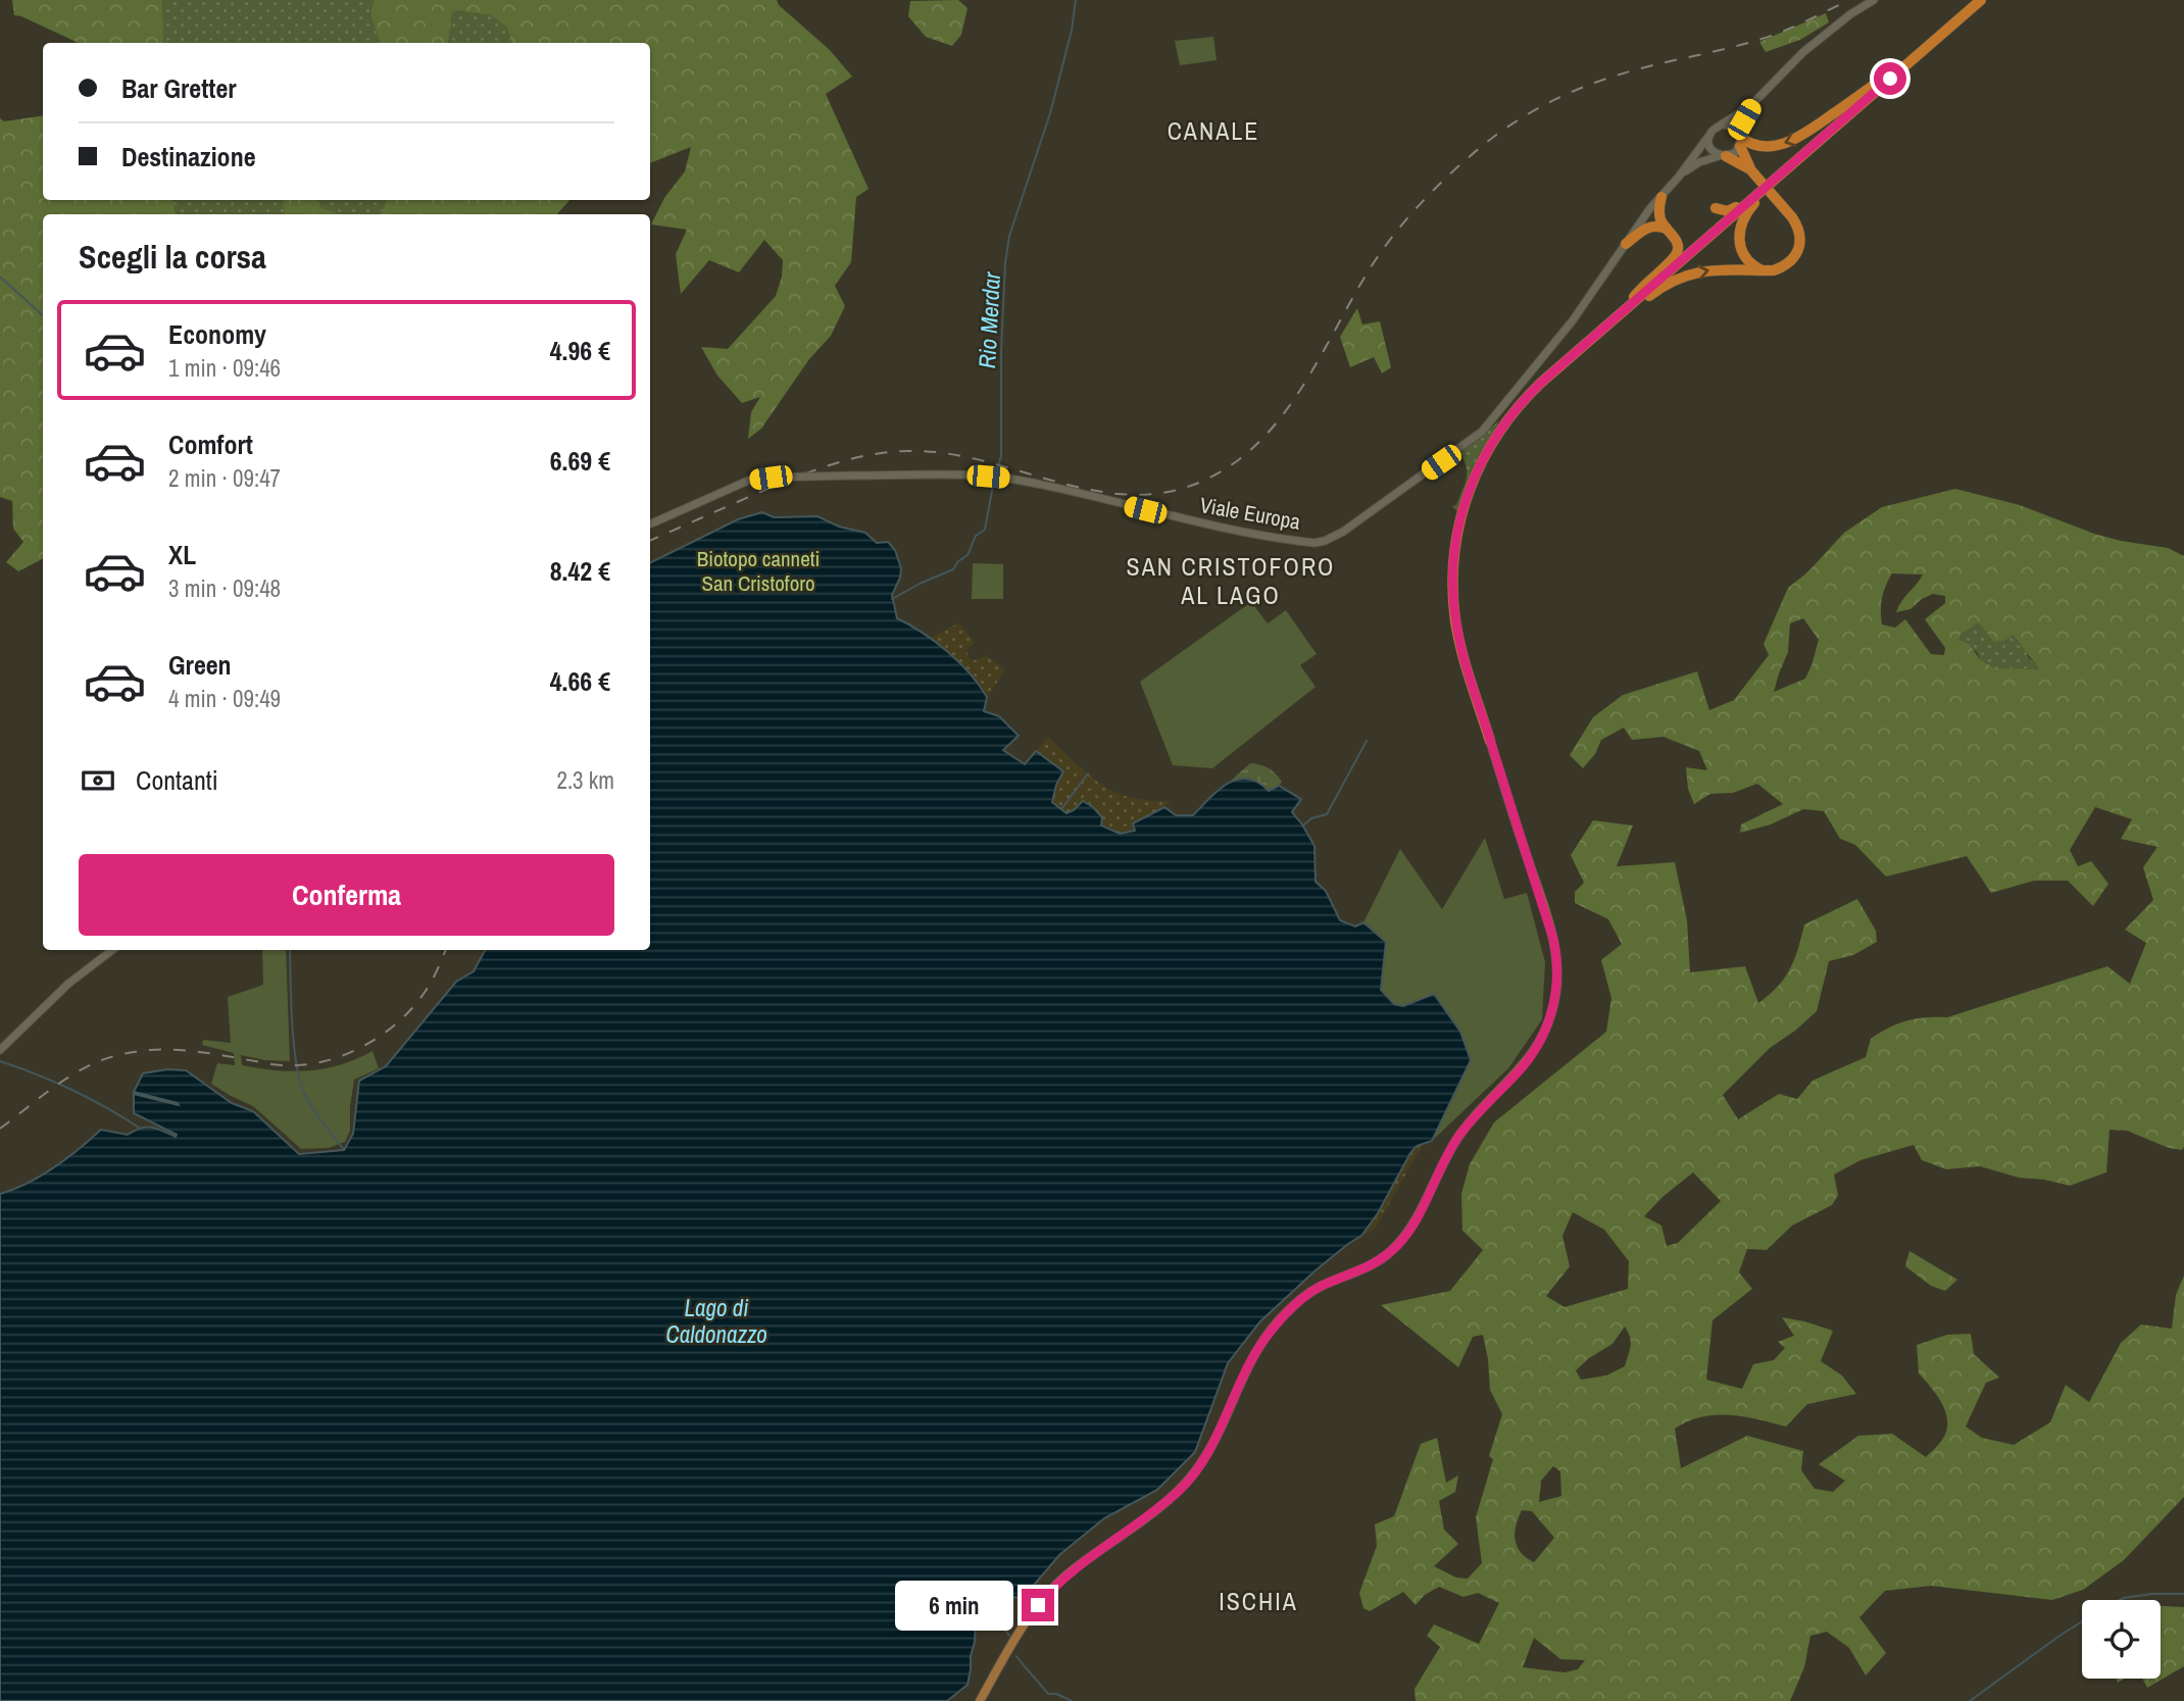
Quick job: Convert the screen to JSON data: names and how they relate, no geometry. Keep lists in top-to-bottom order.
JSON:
{
  "streets": {
    "main road": ["Viale Europa"]
  },
  "districts": ["CANALE", "SAN CRISTOFORO AL LAGO", "ISCHIA"],
  "water": ["Rio Merdar", "Lago di Caldonazzo"],
  "parks": ["Biotopo canneti San Cristoforo"],
  "page": {
    "banner": ["Bar Gretter", "Destinazione"],
    "heading": "Scegli la corsa",
    "list": [
      {
        "name": "Economy",
        "note": "1 min · 09:46",
        "value": "4.96 €"
      },
      {
        "name": "Comfort",
        "note": "2 min · 09:47",
        "value": "6.69 €"
      },
      {
        "name": "XL",
        "note": "3 min · 09:48",
        "value": "8.42 €"
      },
      {
        "name": "Green",
        "note": "4 min · 09:49",
        "value": "4.66 €"
      }
    ],
    "pay": ["Contanti", "2.3 km"],
    "buttons": "Conferma",
    "bubble": "6 min"
  }
}
